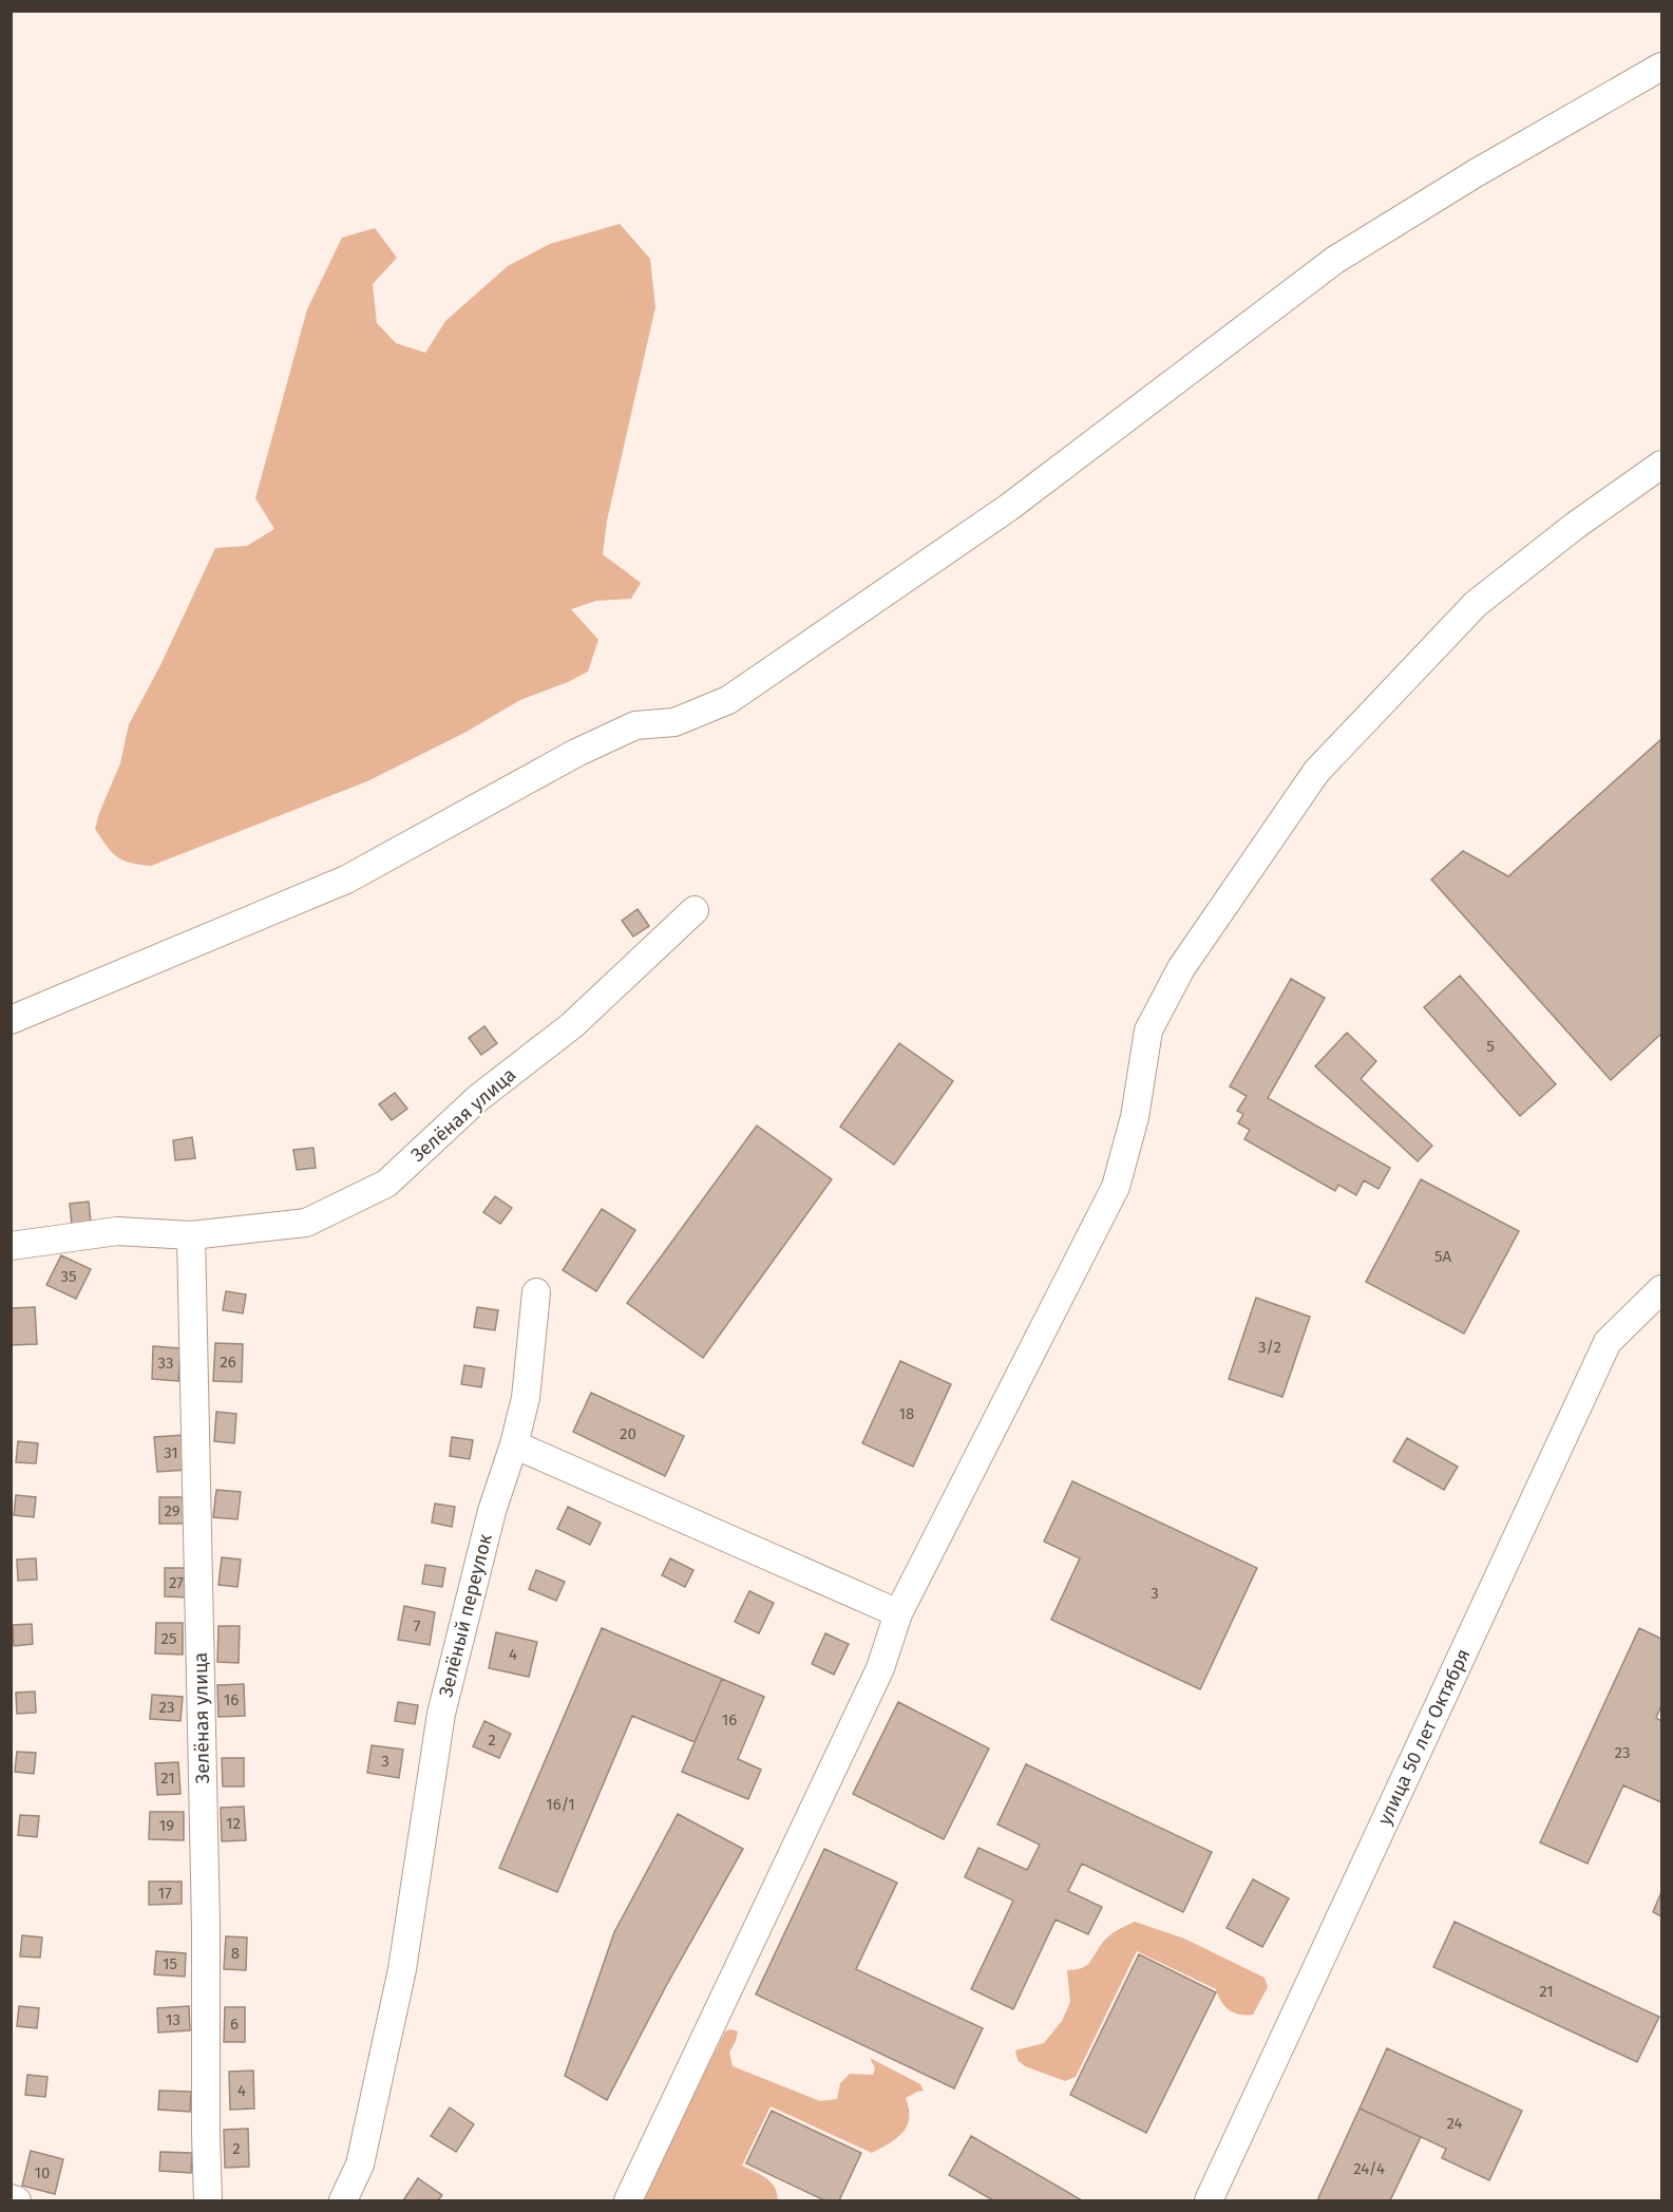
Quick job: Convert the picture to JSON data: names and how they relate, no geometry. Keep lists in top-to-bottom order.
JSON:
{
  "streets": {
    "street": ["Зелёная улица", "Зелёный переулок", "улица 50 лет Октября"]
  },
  "house_numbers": [
    "5",
    "5А",
    "35",
    "3/2",
    "26",
    "33",
    "18",
    "20",
    "31",
    "29",
    "27",
    "3",
    "7",
    "25",
    "4",
    "16",
    "23",
    "16",
    "2",
    "23",
    "3",
    "21",
    "16/1",
    "12",
    "19",
    "17",
    "8",
    "15",
    "21",
    "13",
    "6",
    "4",
    "24",
    "2",
    "24/4",
    "10"
  ]
}
